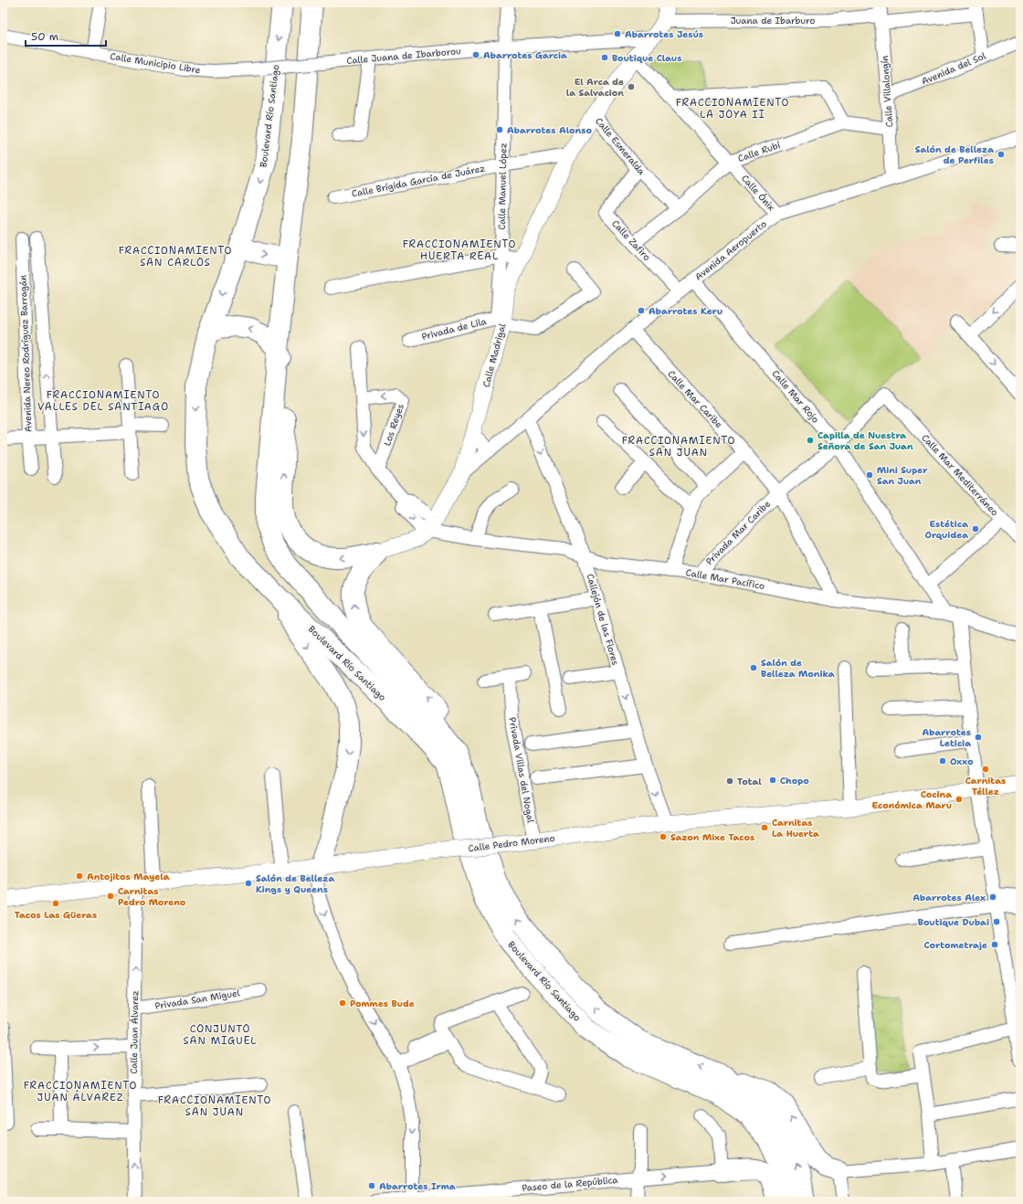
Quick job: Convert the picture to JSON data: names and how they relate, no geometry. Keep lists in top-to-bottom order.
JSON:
{
  "streets": {
    "main road": ["Boulevard Río Santiago"],
    "street": [
      "Juana de Ibarburo",
      "Calle Juana de Ibarborou",
      "Calle Municipio Libre",
      "Avenida del Sol",
      "Calle Villalongín",
      "Calle Esmeralda",
      "Calle Rubí",
      "Calle Brígida García de Juárez",
      "Calle Manuel López",
      "Calle Ónix",
      "Calle Zafiro",
      "Avenida Aeropuerto",
      "Privada de Lila",
      "Avenida Nereo Rodríguez Barragán",
      "Calle Madrigal",
      "Calle Mar Rojo",
      "Calle Mar Caribe",
      "Los Reyes",
      "Calle Mar Mediterráneo",
      "Privada Mar Caribe",
      "Calle Mar Pacífico",
      "Callejón de las Flores",
      "Privada Villas del Nogal",
      "Calle Pedro Moreno",
      "Privada San Miguel",
      "Calle Juan Álvarez",
      "Paseo de la República"
    ]
  },
  "crossings": [
    ["Juana de Ibarburo", "Calle Villalongín"],
    ["Juana de Ibarburo", "Calle Madrigal"],
    ["Calle Juana de Ibarborou", "Calle Municipio Libre"],
    ["Calle Juana de Ibarborou", "Calle Manuel López"],
    ["Calle Juana de Ibarborou", "Calle Madrigal"],
    ["Avenida del Sol", "Calle Villalongín"],
    ["Calle Villalongín", "Calle Rubí"],
    ["Calle Villalongín", "Avenida Aeropuerto"],
    ["Calle Esmeralda", "Calle Rubí"],
    ["Calle Esmeralda", "Calle Zafiro"],
    ["Calle Esmeralda", "Calle Madrigal"],
    ["Calle Rubí", "Calle Ónix"],
    ["Calle Rubí", "Calle Zafiro"],
    ["Calle Brígida García de Juárez", "Calle Manuel López"],
    ["Calle Brígida García de Juárez", "Calle Madrigal"],
    ["Calle Manuel López", "Privada de Lila"],
    ["Calle Manuel López", "Calle Madrigal"],
    ["Calle Ónix", "Avenida Aeropuerto"],
    ["Calle Ónix", "Calle Madrigal"],
    ["Calle Zafiro", "Avenida Aeropuerto"],
    ["Avenida Aeropuerto", "Calle Madrigal"],
    ["Avenida Aeropuerto", "Calle Mar Rojo"],
    ["Avenida Aeropuerto", "Calle Mar Caribe"],
    ["Avenida Aeropuerto", "Callejón de las Flores"],
    ["Privada de Lila", "Calle Madrigal"],
    ["Calle Madrigal", "Calle Mar Pacífico"],
    ["Calle Mar Rojo", "Privada Mar Caribe"],
    ["Calle Mar Rojo", "Calle Mar Pacífico"],
    ["Calle Mar Caribe", "Privada Mar Caribe"],
    ["Calle Mar Caribe", "Calle Mar Pacífico"],
    ["Calle Mar Mediterráneo", "Privada Mar Caribe"],
    ["Privada Mar Caribe", "Calle Mar Pacífico"],
    ["Calle Mar Pacífico", "Callejón de las Flores"],
    ["Callejón de las Flores", "Calle Pedro Moreno"],
    ["Privada Villas del Nogal", "Calle Pedro Moreno"],
    ["Calle Pedro Moreno", "Calle Juan Álvarez"],
    ["Privada San Miguel", "Calle Juan Álvarez"]
  ],
  "one_way": ["Calle Juan Álvarez"],
  "districts": [
    "FRACCIONAMIENTO LA JOYA II",
    "FRACCIONAMIENTO HUERTA REAL",
    "FRACCIONAMIENTO SAN CARLOS",
    "FRACCIONAMIENTO VALLES DEL SANTIAGO",
    "FRACCIONAMIENTO SAN JUAN",
    "CONJUNTO SAN MIGUEL",
    "FRACCIONAMIENTO JUAN ÁLVAREZ",
    "FRACCIONAMIENTO SAN JUAN"
  ],
  "places": [
    "Abarrotes Jesús",
    "Abarrotes Garcia",
    "Boutique Claus",
    "El Arca de la Salvacion",
    "Abarrotes Alonso",
    "Salón de Belleza de Perfiles",
    "Abarrotes Keru",
    "Capilla de Nuestra Señora de San Juan",
    "Mini Super San Juan",
    "Estética Orquidea",
    "Salón de Belleza Monika",
    "Abarrotes Leticia",
    "Oxxo",
    "Carnitas Téllez",
    "Chopo",
    "Total",
    "Cocina Económica Maru",
    "Carnitas La Huerta",
    "Sazon Mixe Tacos",
    "Antojitos Mayela",
    "Salón de Belleza Kings y Queens",
    "Carnitas Pedro Moreno",
    "Abarrotes Alex",
    "Tacos Las Güeras",
    "Boutique Dubai",
    "Cortometraje",
    "Pommes Bude",
    "Abarrotes Irma"
  ],
  "scale_bar": "50 m"
}
